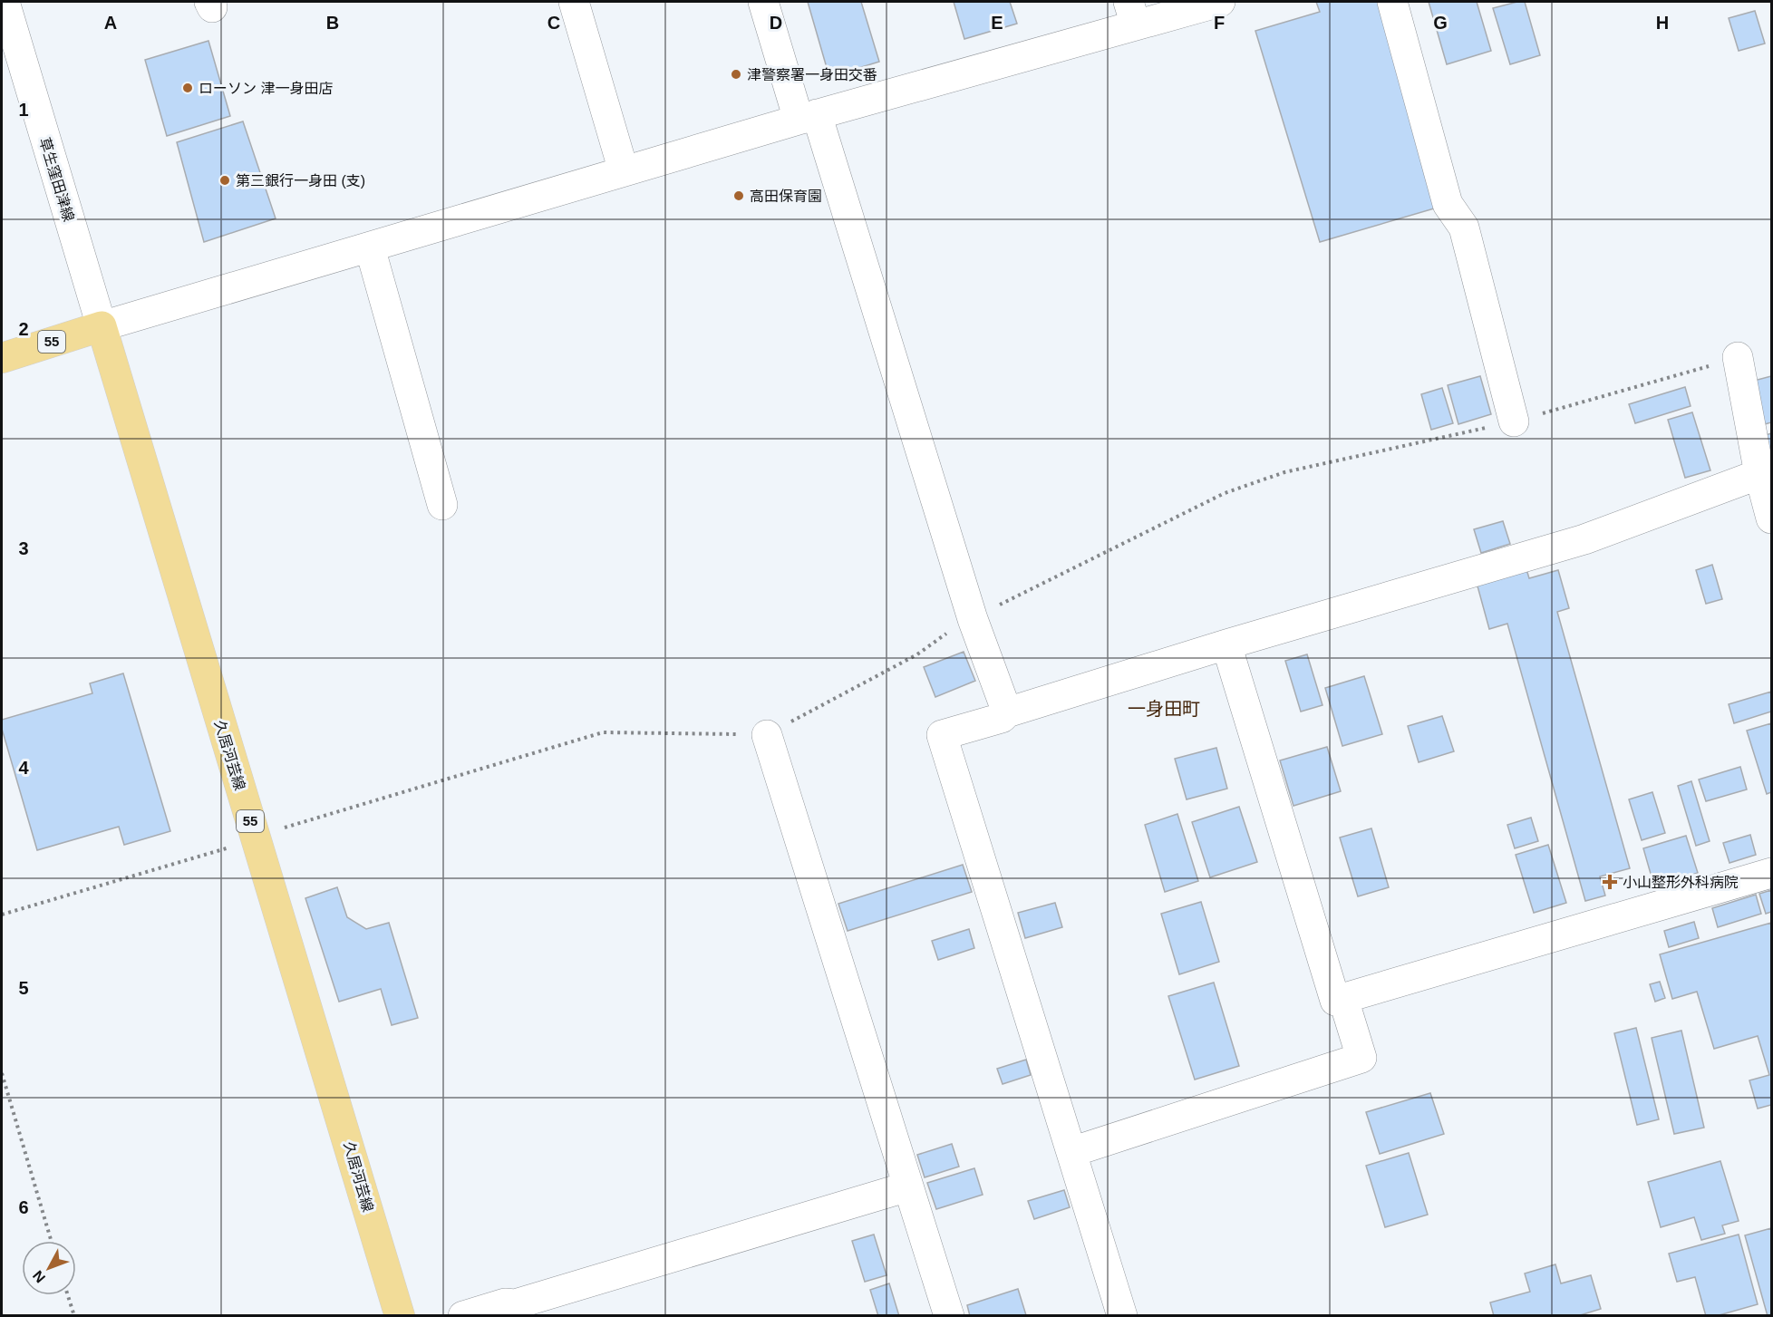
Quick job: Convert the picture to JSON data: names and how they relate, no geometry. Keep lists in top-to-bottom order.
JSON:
{
  "streets": {
    "main road": ["55", "久居河芸線"],
    "street": ["草生窪田津線"]
  },
  "crossings": [
    ["草生窪田津線", "55"],
    ["草生窪田津線", "久居河芸線"],
    ["55", "久居河芸線"]
  ],
  "districts": ["一身田町"],
  "places": {
    "other": [
      "津警察署一身田交番",
      "ローソン 津一身田店",
      "第三銀行一身田 (支)",
      "高田保育園"
    ],
    "health": ["小山整形外科病院"]
  },
  "north": "bottom left",
  "grid": {
    "columns": [
      "A",
      "B",
      "C",
      "D",
      "E",
      "F",
      "G",
      "H"
    ],
    "rows": [
      "1",
      "2",
      "3",
      "4",
      "5",
      "6"
    ]
  }
}
